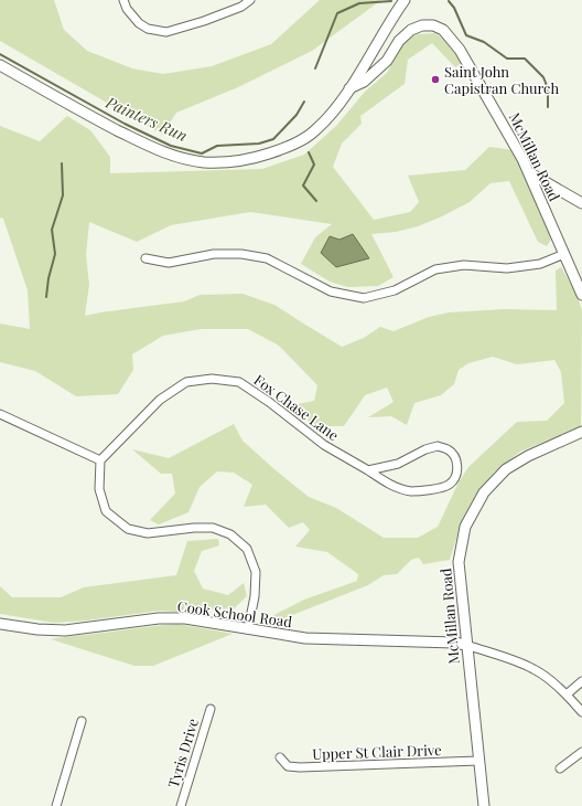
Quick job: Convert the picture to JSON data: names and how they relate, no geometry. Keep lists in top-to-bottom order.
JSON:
{
  "streets": {
    "street": [
      "McMillan Road",
      "Fox Chase Lane",
      "Cook School Road",
      "Upper St Clair Drive",
      "Tyris Drive"
    ]
  },
  "crossings": [
    ["McMillan Road", "Cook School Road"],
    ["McMillan Road", "Upper St Clair Drive"]
  ],
  "water": ["Painters Run"],
  "places": ["Saint John Capistran Church"]
}
